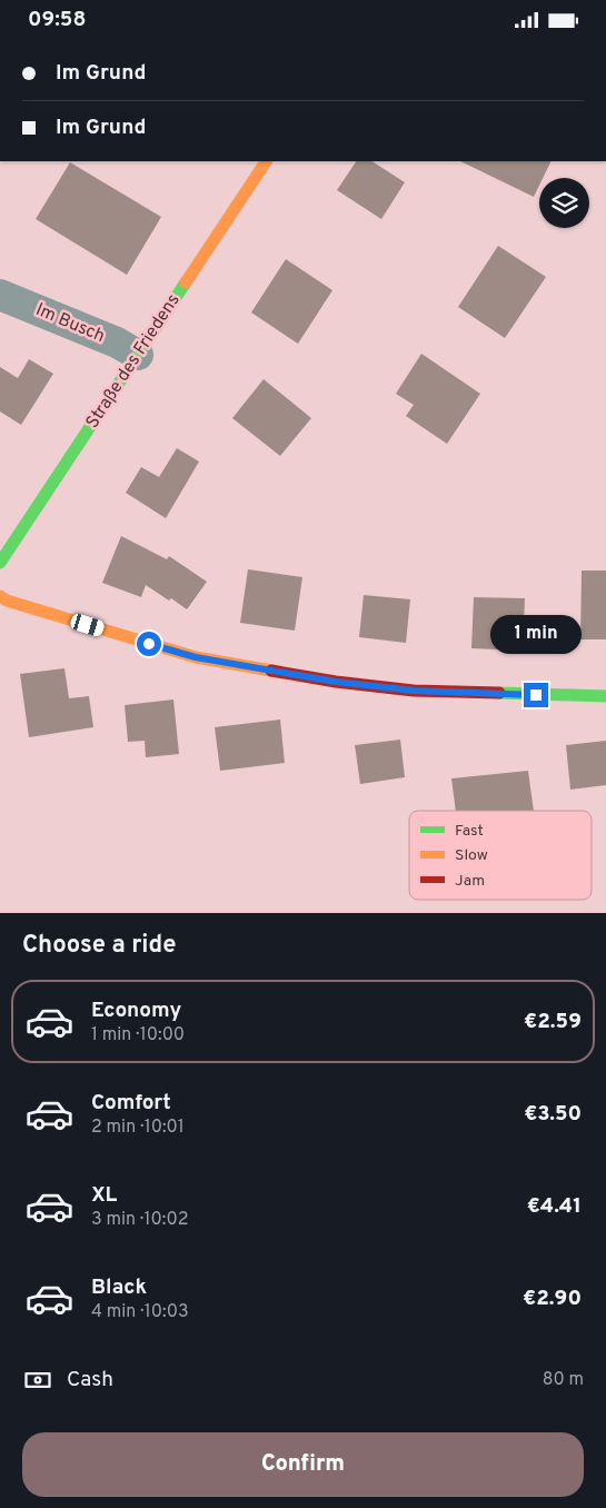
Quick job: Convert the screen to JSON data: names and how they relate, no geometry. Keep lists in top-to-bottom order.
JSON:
{
  "streets": {
    "street": ["Im Busch", "Straße des Friedens"]
  },
  "crossings": [
    ["Im Busch", "Straße des Friedens"]
  ],
  "legend": ["Fast", "Slow", "Jam"],
  "page": {
    "status": "09:58",
    "banner": ["Im Grund", "Im Grund"],
    "bubble": "1 min",
    "heading": "Choose a ride",
    "list": [
      {
        "name": "Economy",
        "note": "1 min · 10:00",
        "value": "€2.59"
      },
      {
        "name": "Comfort",
        "note": "2 min · 10:01",
        "value": "€3.50"
      },
      {
        "name": "XL",
        "note": "3 min · 10:02",
        "value": "€4.41"
      },
      {
        "name": "Black",
        "note": "4 min · 10:03",
        "value": "€2.90"
      }
    ],
    "pay": ["Cash", "80 m"],
    "buttons": "Confirm"
  }
}
